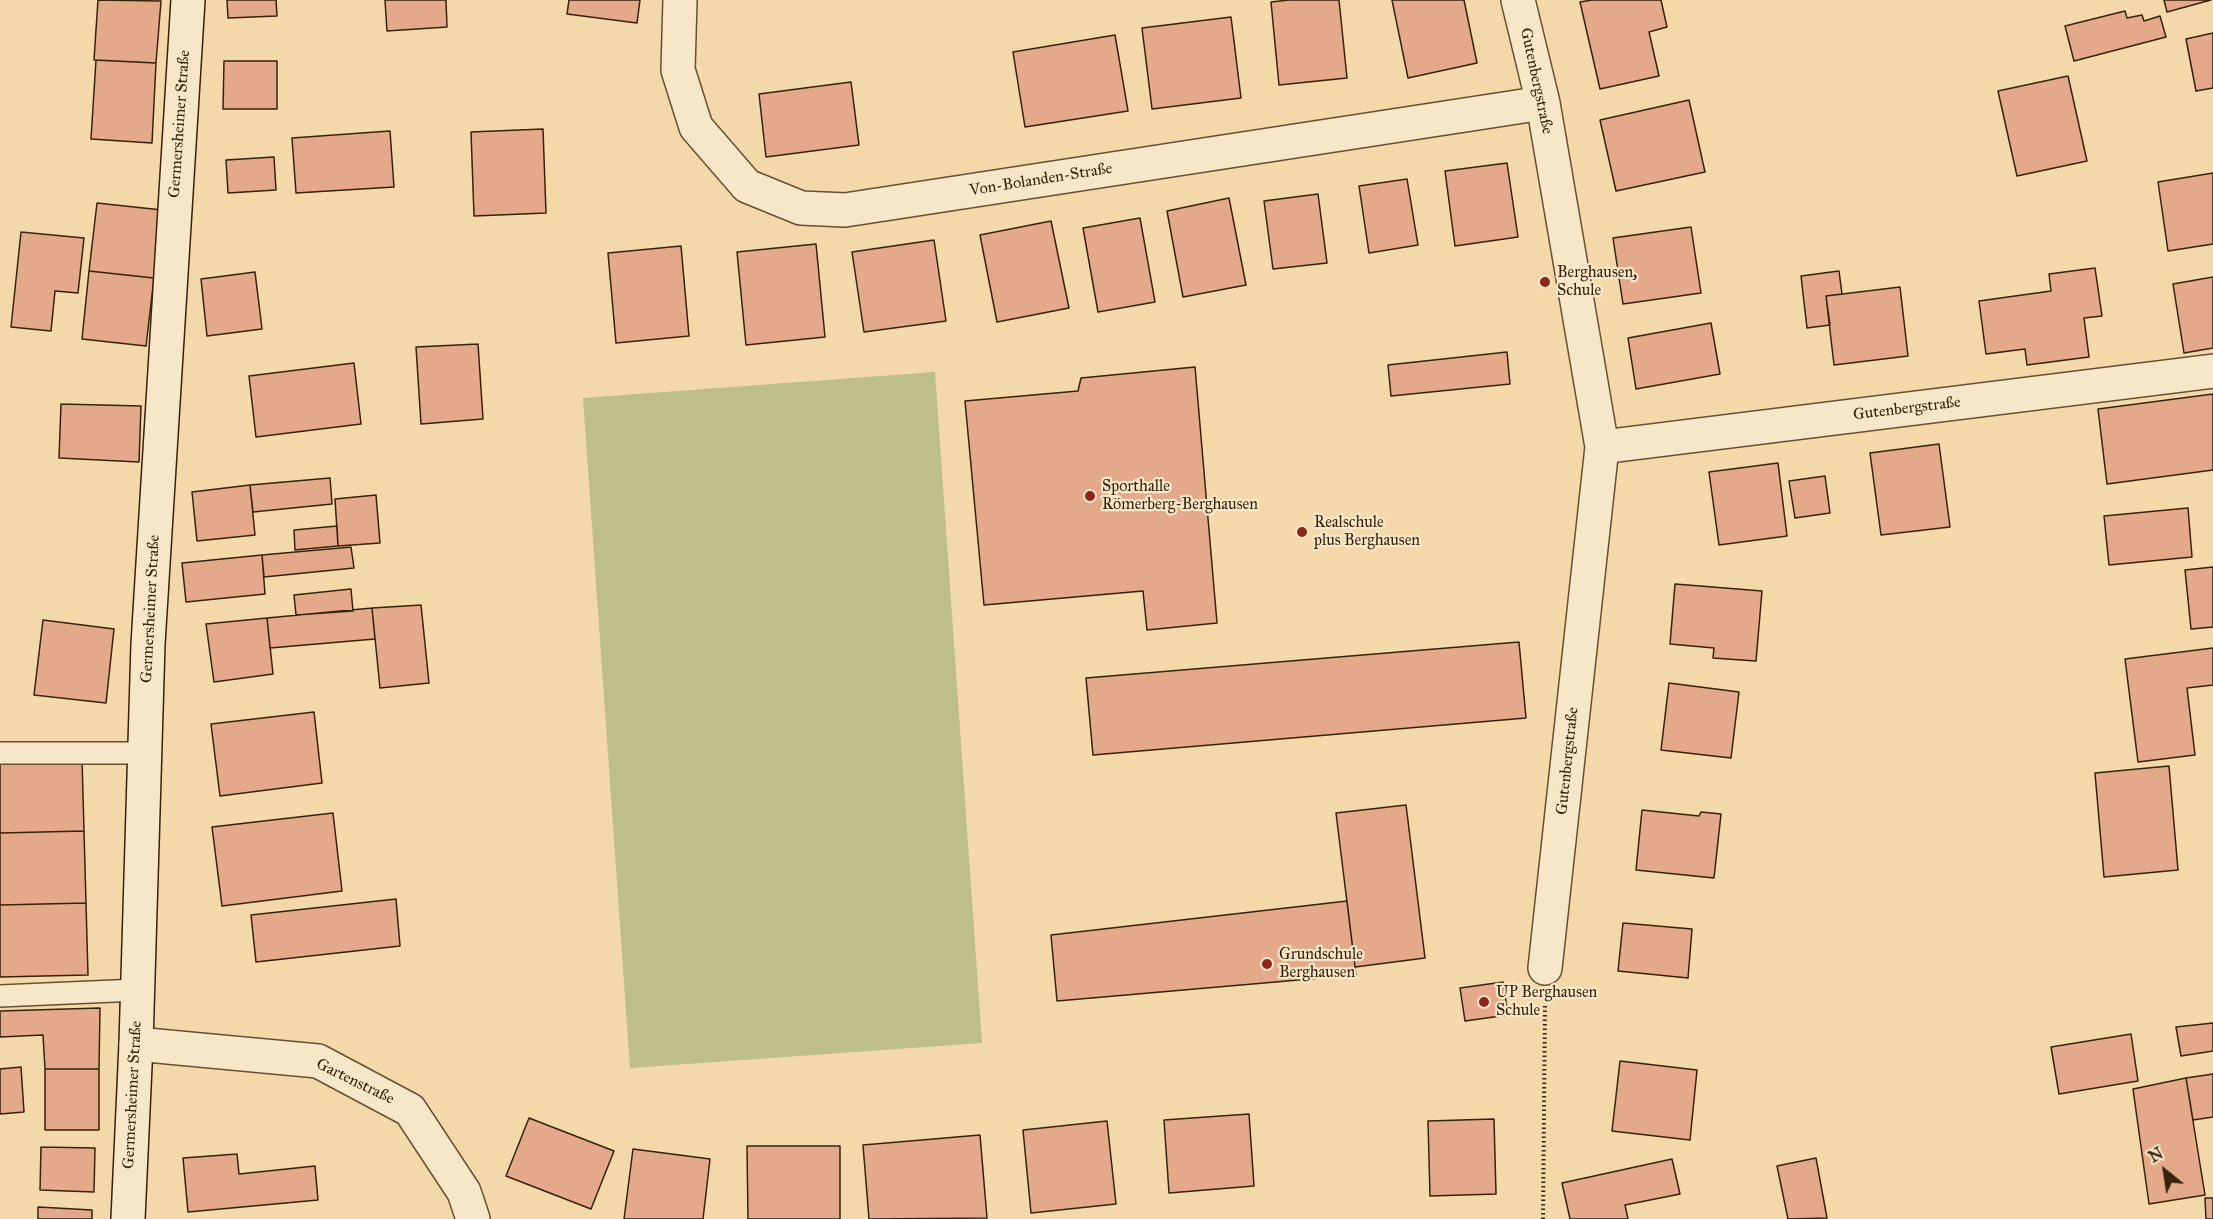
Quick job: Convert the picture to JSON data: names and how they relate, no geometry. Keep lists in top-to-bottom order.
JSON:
{
  "streets": {
    "street": [
      "Gutenbergstraße",
      "Germersheimer Straße",
      "Von-Bolanden-Straße",
      "Gartenstraße"
    ]
  },
  "crossings": [
    ["Gutenbergstraße", "Von-Bolanden-Straße"],
    ["Germersheimer Straße", "Gartenstraße"]
  ],
  "places": [
    "Berghausen, Schule",
    "Sporthalle Römerberg-Berghausen",
    "Realschule plus Berghausen",
    "Grundschule Berghausen",
    "UP Berghausen Schule"
  ],
  "north": "top left"
}
